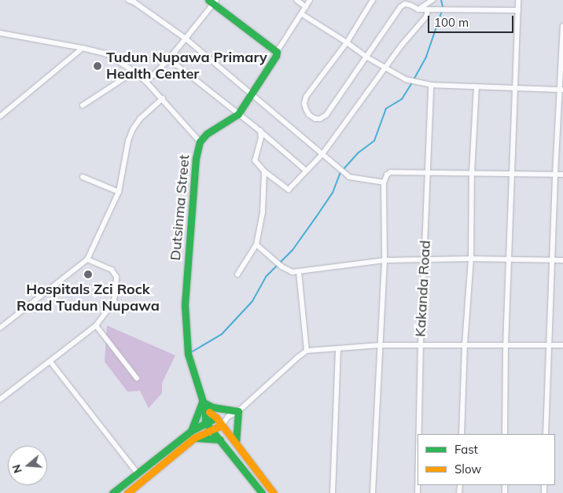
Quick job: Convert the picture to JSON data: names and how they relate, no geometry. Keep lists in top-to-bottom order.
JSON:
{
  "streets": {
    "street": ["Dutsinma Street", "Kakanda Road"]
  },
  "places": ["Tudun Nupawa Primary Health Center", "Hospitals Zci Rock Road Tudun Nupawa"],
  "legend": ["Fast", "Slow"],
  "scale_bar": "100 m",
  "north": "left"
}
